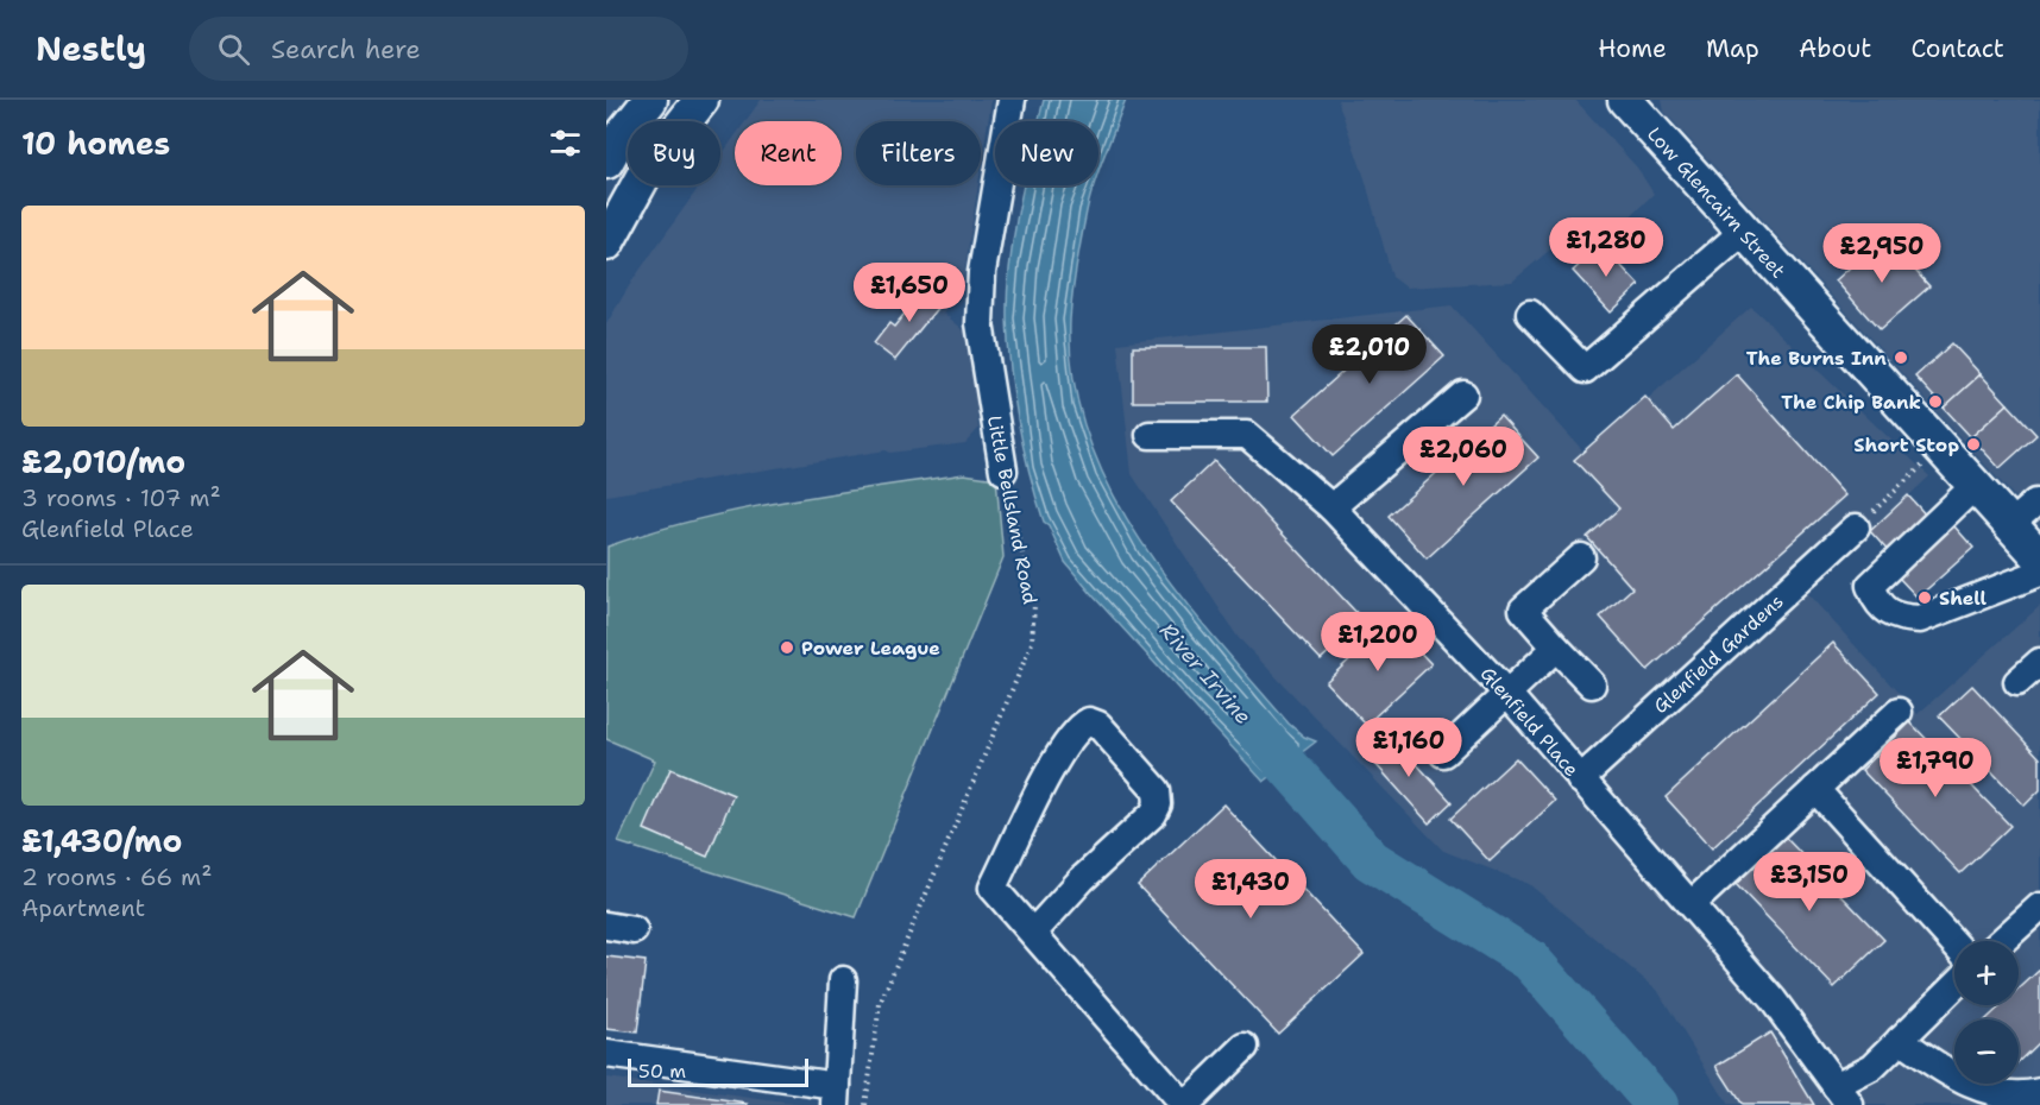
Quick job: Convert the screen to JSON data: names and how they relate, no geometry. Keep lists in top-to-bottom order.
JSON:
{
  "streets": {
    "main road": ["Low Glencairn Street"],
    "street": ["Little Bellsland Road", "Glenfield Gardens", "Glenfield Place"]
  },
  "crossings": [
    ["Glenfield Gardens", "Glenfield Place"]
  ],
  "water": ["River Irvine"],
  "places": [
    "The Burns Inn",
    "The Chip Bank",
    "Short Stop",
    "Shell",
    "Power League"
  ],
  "scale_bar": "50 m",
  "page": {
    "header": "Nestly",
    "search": "Search here",
    "nav": [
      "Home",
      "Map",
      "About",
      "Contact"
    ],
    "heading": "10 homes",
    "chip": [
      "Buy",
      "Rent",
      "Filters",
      "New"
    ],
    "list": [
      {
        "name": "£2,010/mo",
        "note": "3 rooms · 107 m² · Glenfield Place"
      },
      {
        "name": "£1,430/mo",
        "note": "2 rooms · 66 m² · Apartment"
      }
    ],
    "price": [
      "£1,280",
      "£2,950",
      "£1,650",
      "£2,010",
      "£2,060",
      "£1,200",
      "£1,160",
      "£1,790",
      "£3,150",
      "£1,430"
    ],
    "map_buttons": ["+", "−"],
    "scale": "50 m"
  }
}
